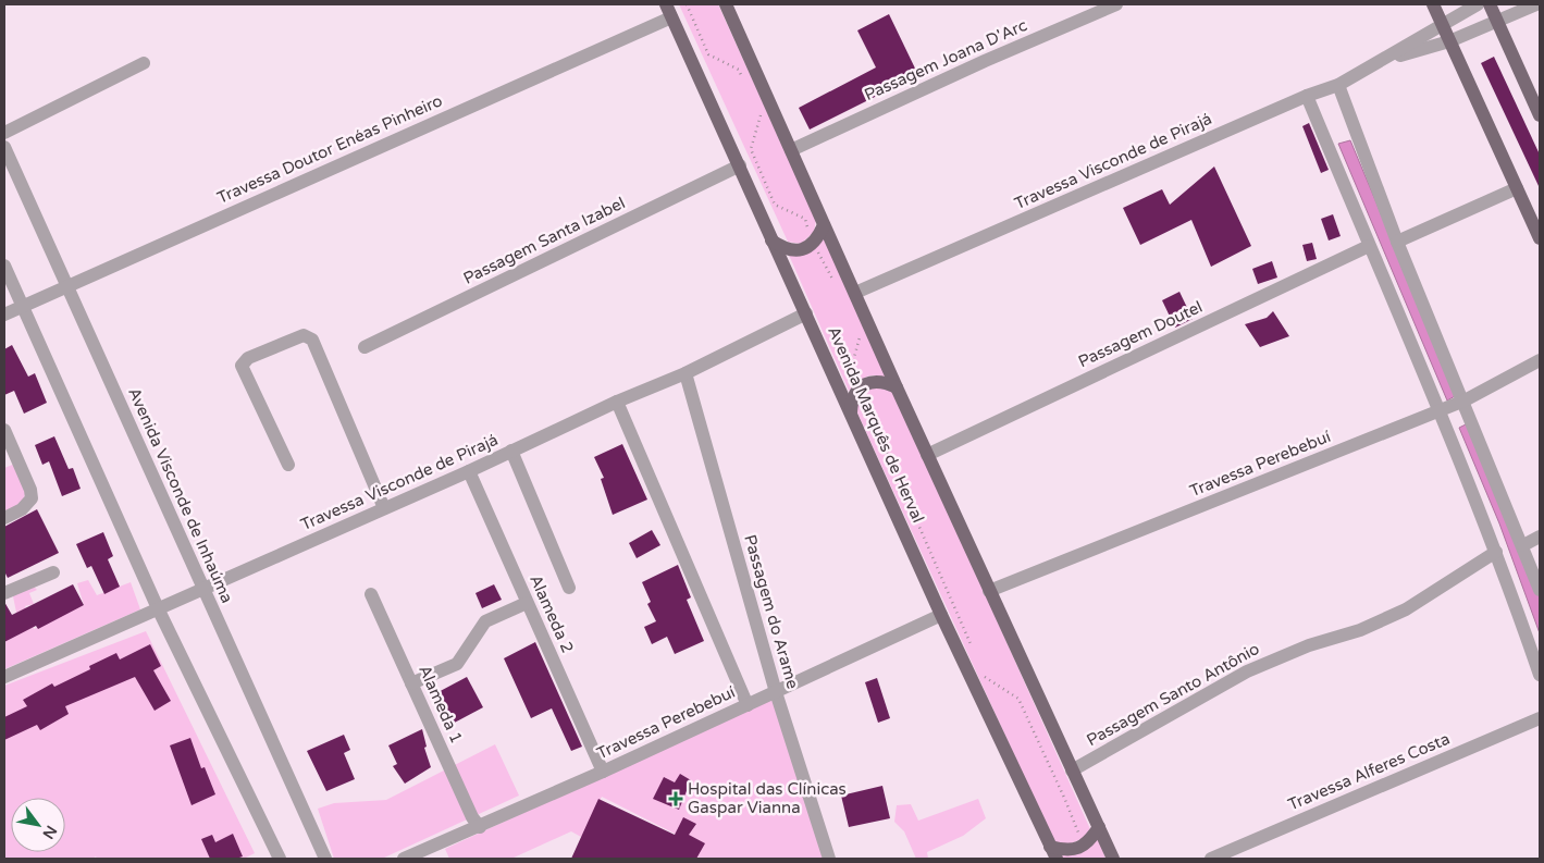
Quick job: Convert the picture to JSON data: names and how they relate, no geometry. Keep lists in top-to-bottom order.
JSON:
{
  "streets": {
    "main road": ["Avenida Marquês de Herval"],
    "street": [
      "Passagem Joana D'Arc",
      "Travessa Doutor Enéas Pinheiro",
      "Travessa Visconde de Pirajá",
      "Passagem Santa Izabel",
      "Passagem Doutel",
      "Travessa Perebebuí",
      "Avenida Visconde de Inhaúma",
      "Passagem do Arame",
      "Alameda 2",
      "Passagem Santo Antônio",
      "Alameda 1",
      "Travessa Alferes Costa"
    ]
  },
  "crossings": [
    ["Passagem Joana D'Arc", "Avenida Marquês de Herval"],
    ["Travessa Doutor Enéas Pinheiro", "Avenida Marquês de Herval"],
    ["Travessa Doutor Enéas Pinheiro", "Avenida Visconde de Inhaúma"],
    ["Travessa Visconde de Pirajá", "Avenida Marquês de Herval"],
    ["Travessa Visconde de Pirajá", "Avenida Visconde de Inhaúma"],
    ["Travessa Visconde de Pirajá", "Passagem do Arame"],
    ["Travessa Visconde de Pirajá", "Alameda 2"],
    ["Passagem Santa Izabel", "Avenida Marquês de Herval"],
    ["Passagem Doutel", "Avenida Marquês de Herval"],
    ["Avenida Marquês de Herval", "Travessa Perebebuí"],
    ["Avenida Marquês de Herval", "Passagem Santo Antônio"],
    ["Travessa Perebebuí", "Passagem do Arame"],
    ["Travessa Perebebuí", "Alameda 2"],
    ["Travessa Perebebuí", "Alameda 1"]
  ],
  "places": {
    "health": ["Hospital das Clínicas Gaspar Vianna"]
  },
  "north": "bottom right"
}
